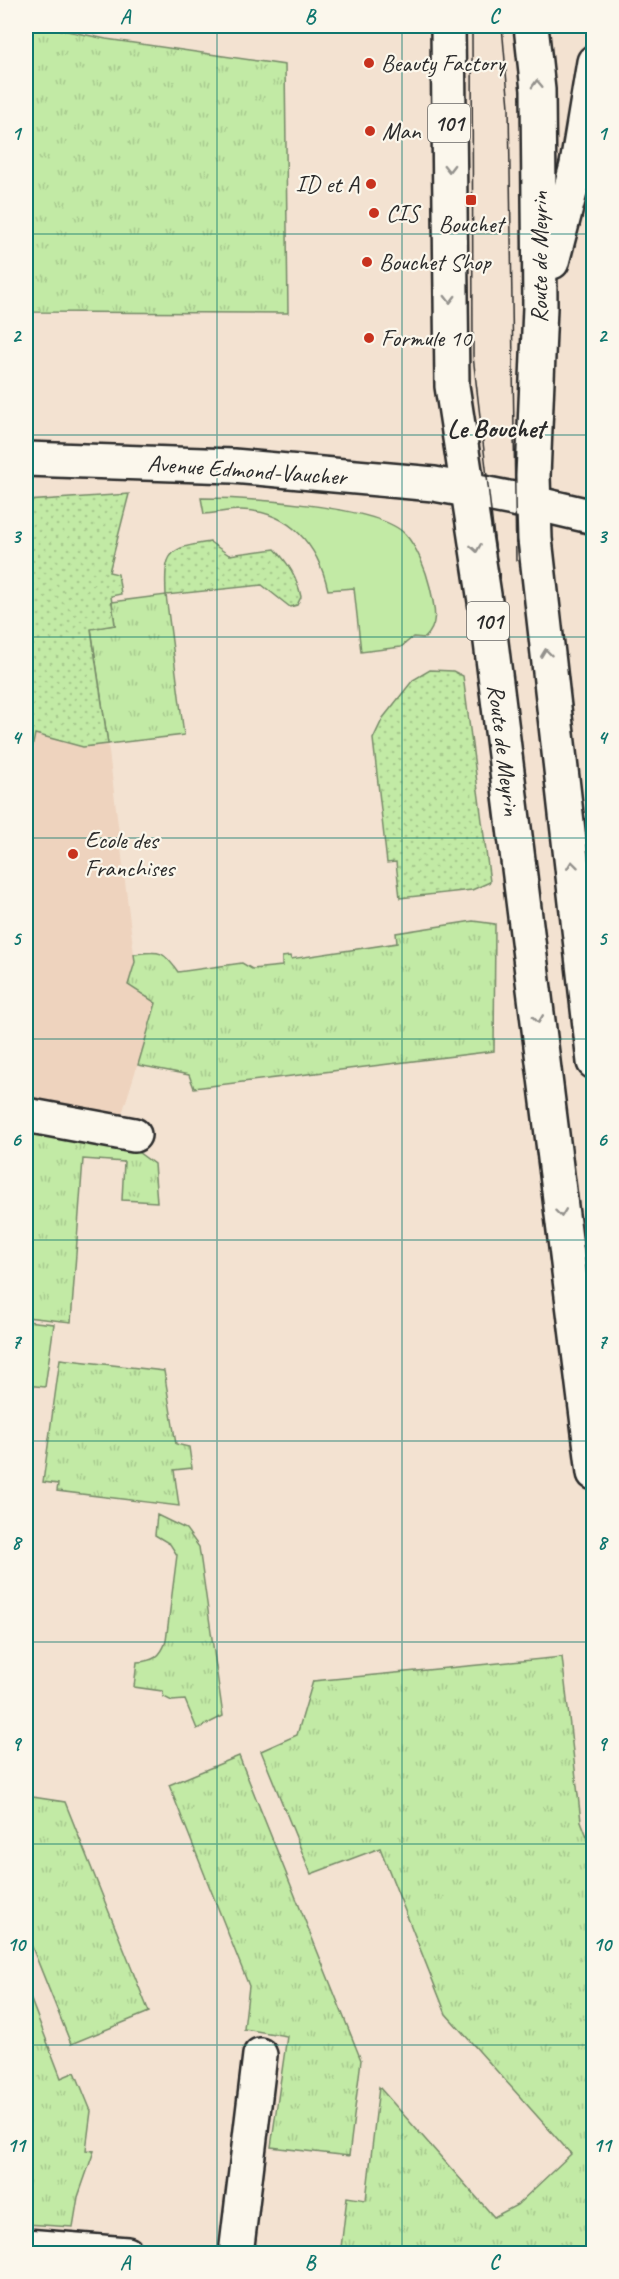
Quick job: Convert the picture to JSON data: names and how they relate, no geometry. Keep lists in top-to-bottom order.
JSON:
{
  "streets": {
    "main road": ["101", "Route de Meyrin", "Avenue Edmond-Vaucher"]
  },
  "crossings": [
    ["Route de Meyrin", "Avenue Edmond-Vaucher"]
  ],
  "districts": ["Le Bouchet"],
  "places": {
    "other": [
      "Beauty Factory",
      "Man",
      "ID et A",
      "CIS",
      "Bouchet Shop",
      "Formule 10",
      "Ecole des Franchises"
    ],
    "transit": ["Bouchet"]
  },
  "grid": {
    "columns": ["A", "B", "C"],
    "rows": [
      "1",
      "2",
      "3",
      "4",
      "5",
      "6",
      "7",
      "8",
      "9",
      "10",
      "11"
    ]
  }
}
